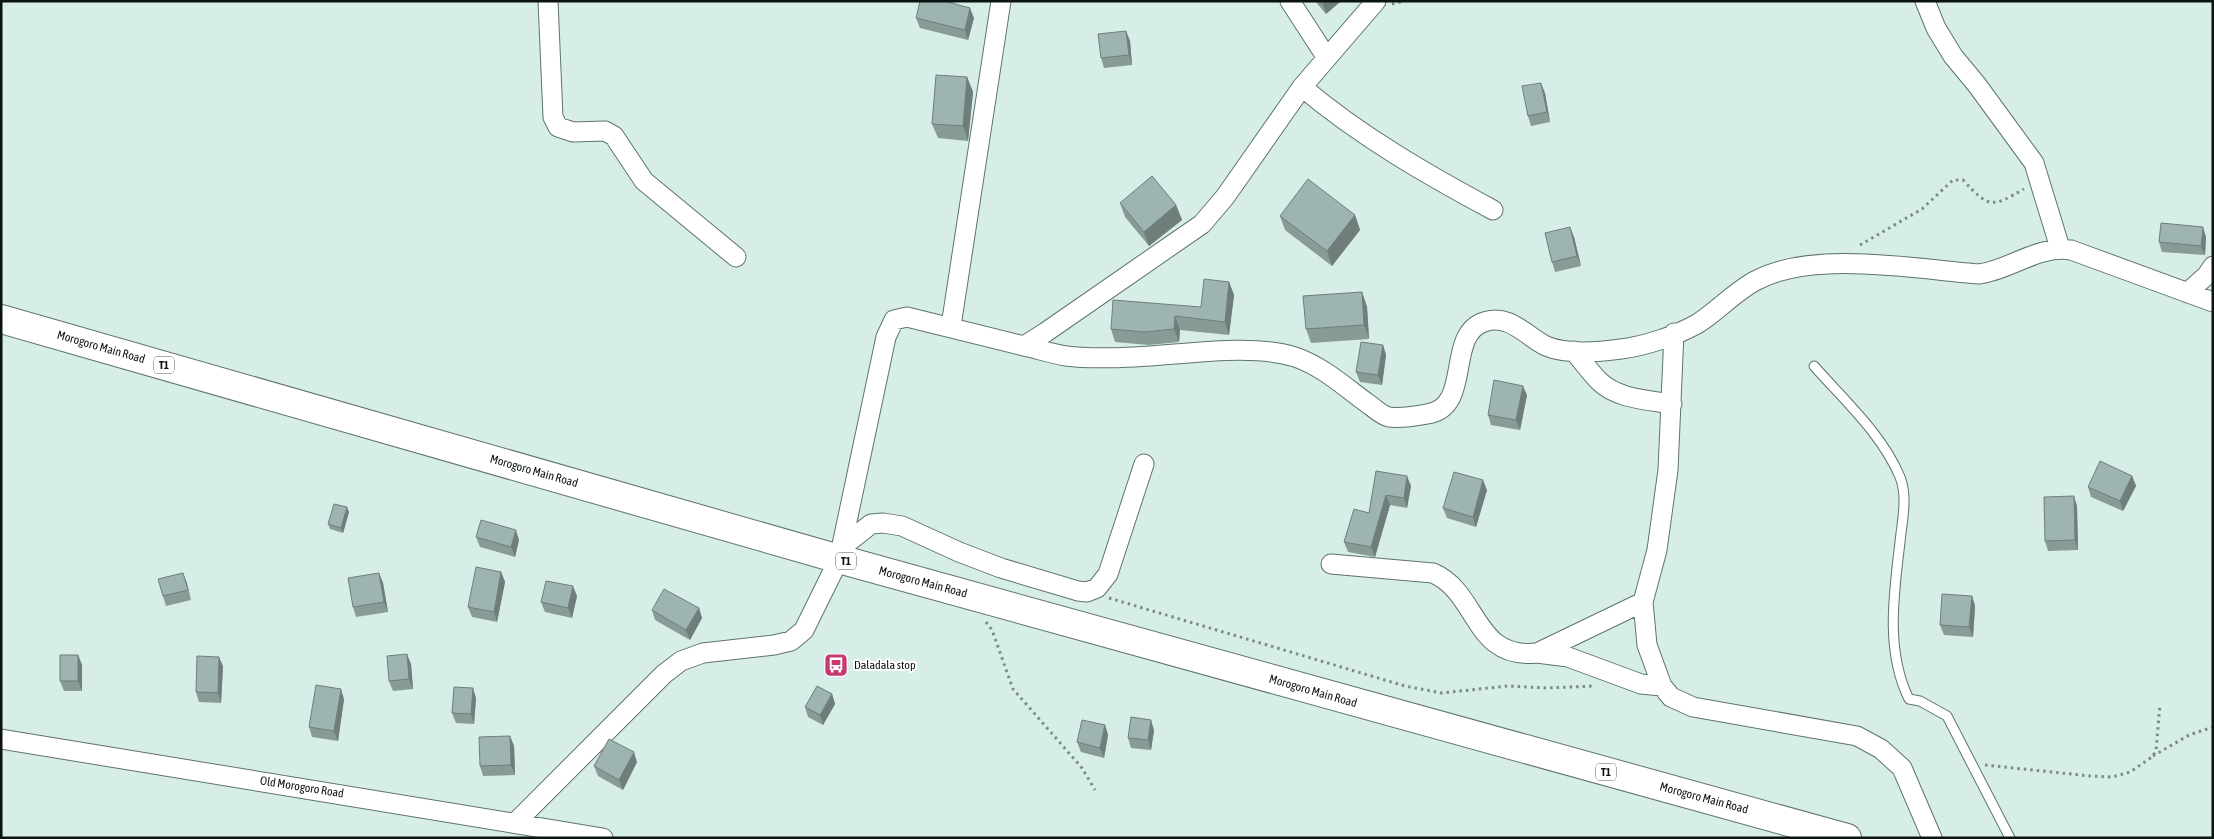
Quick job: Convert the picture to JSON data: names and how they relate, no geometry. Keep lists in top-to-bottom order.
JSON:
{
  "streets": {
    "highway": ["Morogoro Main Road", "T1"],
    "street": ["Old Morogoro Road"]
  },
  "places": {
    "bus stop": ["Daladala stop"]
  }
}
